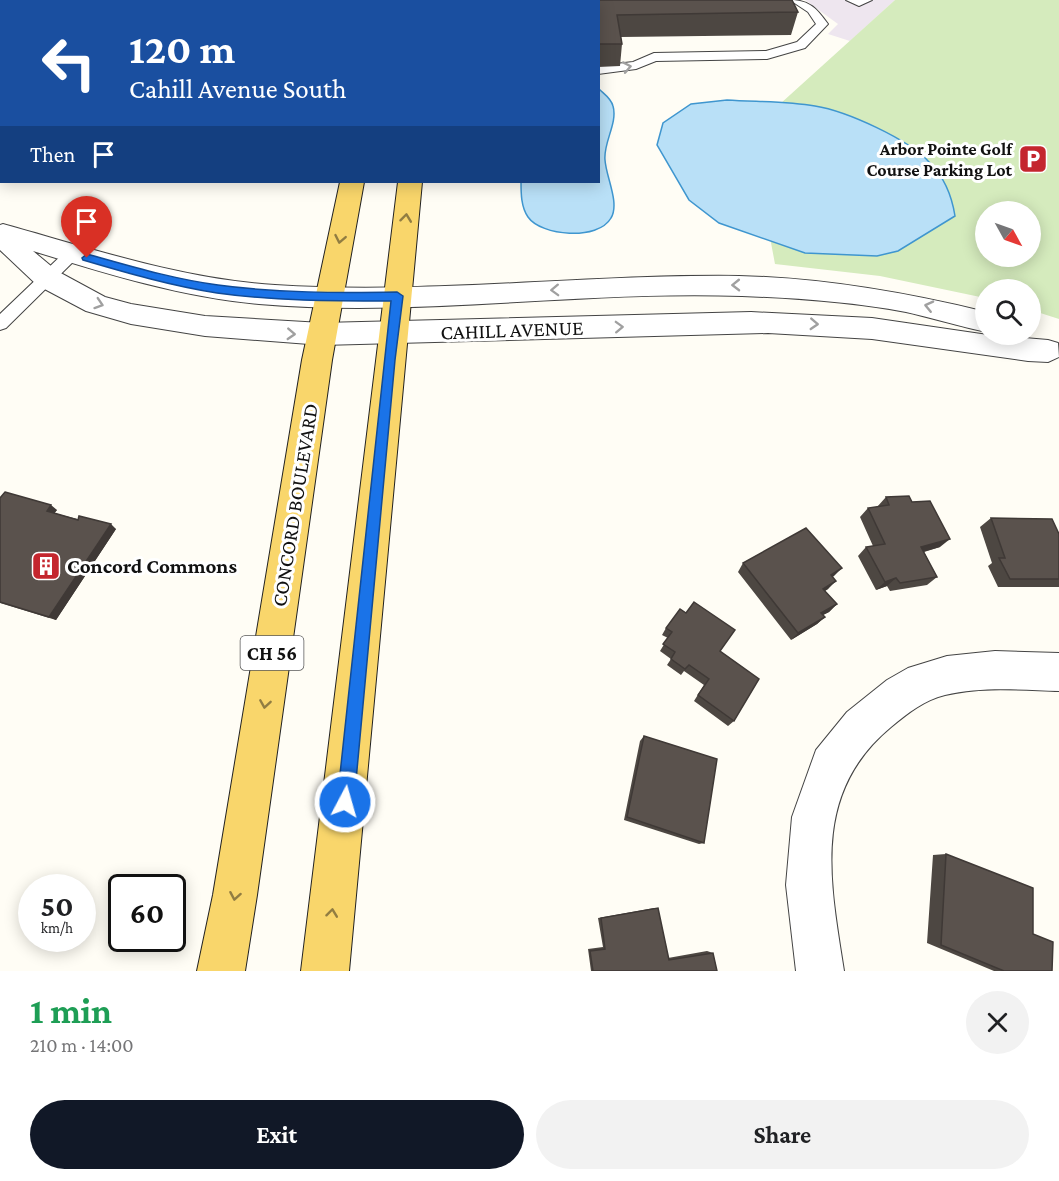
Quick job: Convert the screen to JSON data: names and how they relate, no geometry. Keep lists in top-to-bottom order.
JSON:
{
  "streets": {
    "main road": ["CONCORD BOULEVARD", "CH 56"],
    "street": ["CAHILL AVENUE"]
  },
  "crossings": [
    ["CAHILL AVENUE", "CONCORD BOULEVARD"]
  ],
  "places": {
    "parking": ["Arbor Pointe Golf Course Parking Lot"],
    "building": ["Concord Commons"]
  },
  "north": "bottom right",
  "page": {
    "turn": ["120 m", "Cahill Avenue South"],
    "then": "Then",
    "speed": "50 km/h",
    "limit": "60",
    "heading": ["1 min", "210 m · 14:00"],
    "buttons": ["Exit", "Share"]
  }
}
